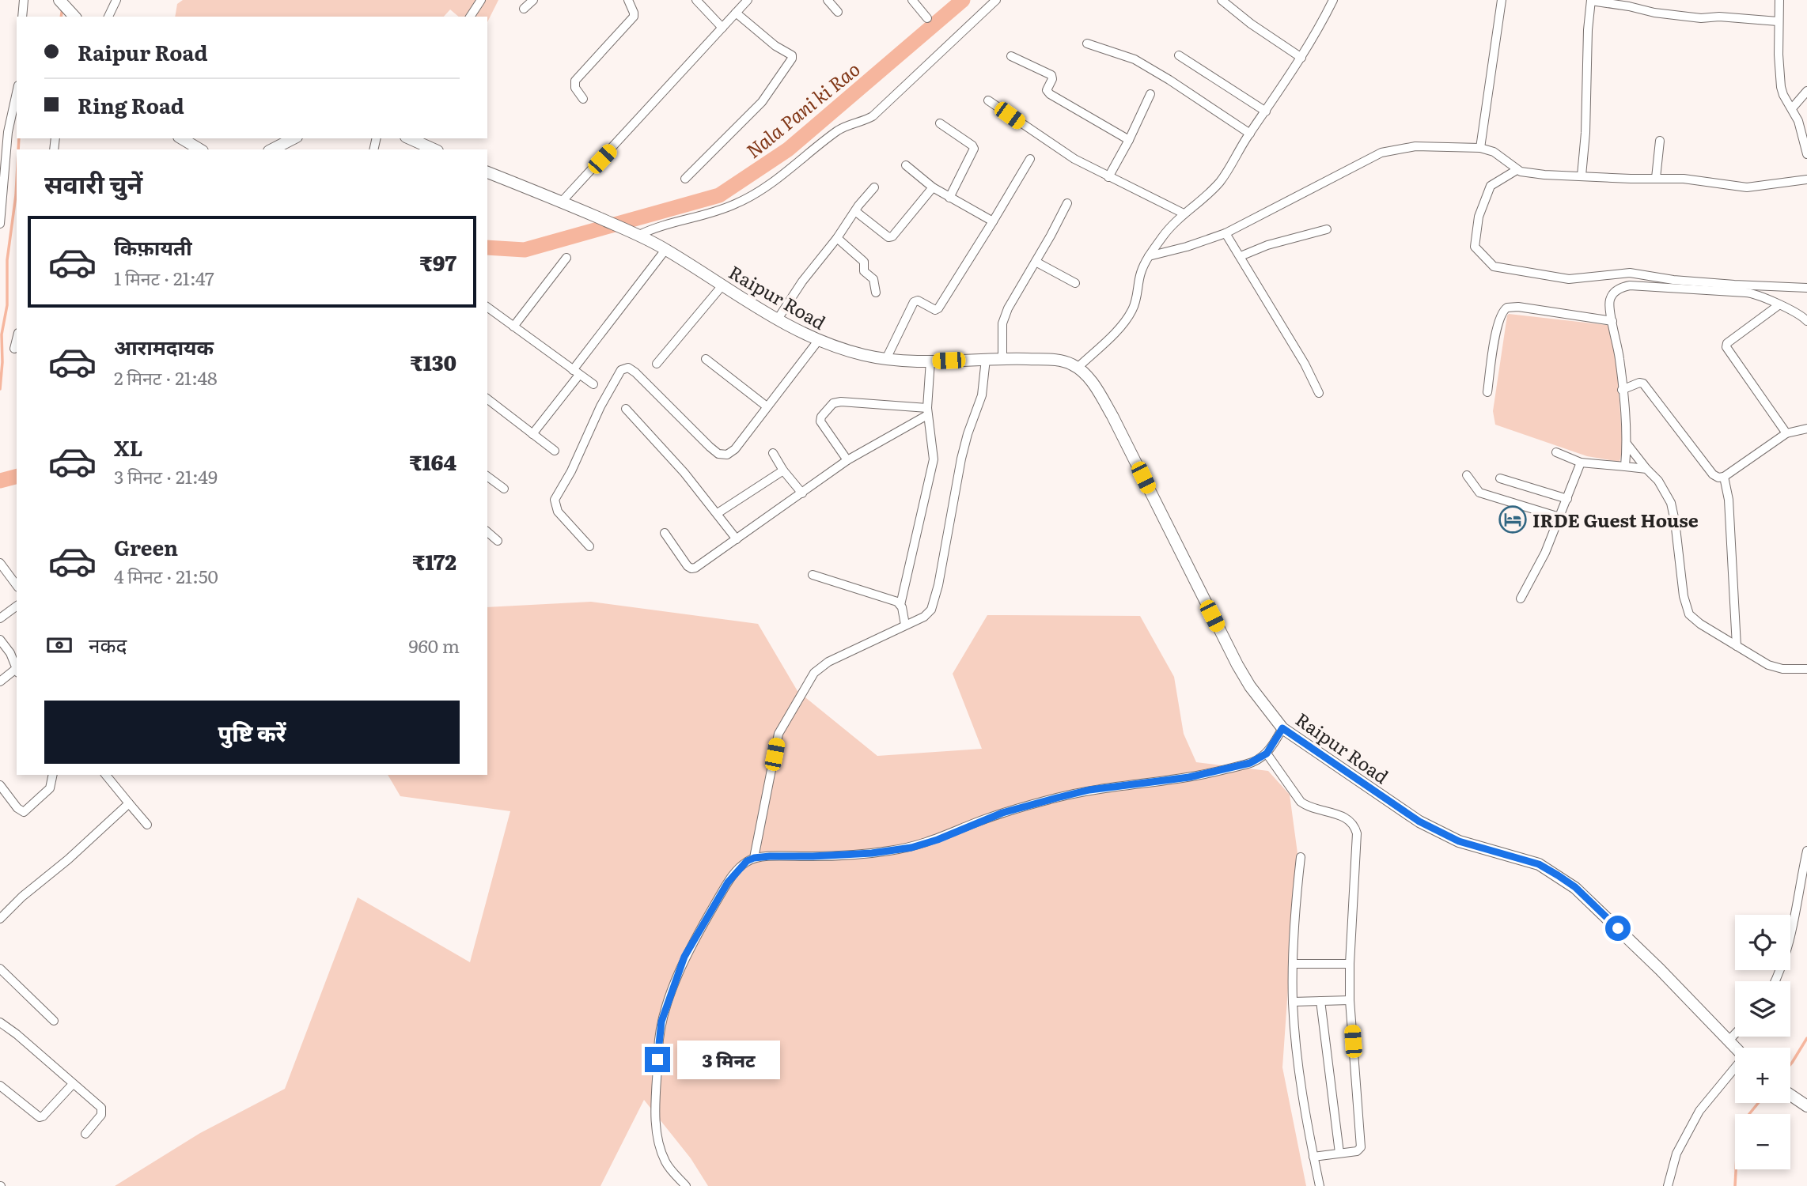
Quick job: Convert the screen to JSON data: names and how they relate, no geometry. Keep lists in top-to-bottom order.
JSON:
{
  "streets": {
    "main road": ["Raipur Road"]
  },
  "water": ["Nala Pani ki Rao"],
  "places": {
    "hotel": ["IRDE Guest House"]
  },
  "page": {
    "banner": ["Raipur Road", "Ring Road"],
    "heading": "सवारी चुनें",
    "list": [
      {
        "name": "किफ़ायती",
        "note": "1 मिनट · 21:47",
        "value": "₹97"
      },
      {
        "name": "आरामदायक",
        "note": "2 मिनट · 21:48",
        "value": "₹130"
      },
      {
        "name": "XL",
        "note": "3 मिनट · 21:49",
        "value": "₹164"
      },
      {
        "name": "Green",
        "note": "4 मिनट · 21:50",
        "value": "₹172"
      }
    ],
    "pay": ["नकद", "960 m"],
    "buttons": "पुष्टि करें",
    "map_buttons": ["+", "−"],
    "bubble": "3 मिनट"
  }
}
